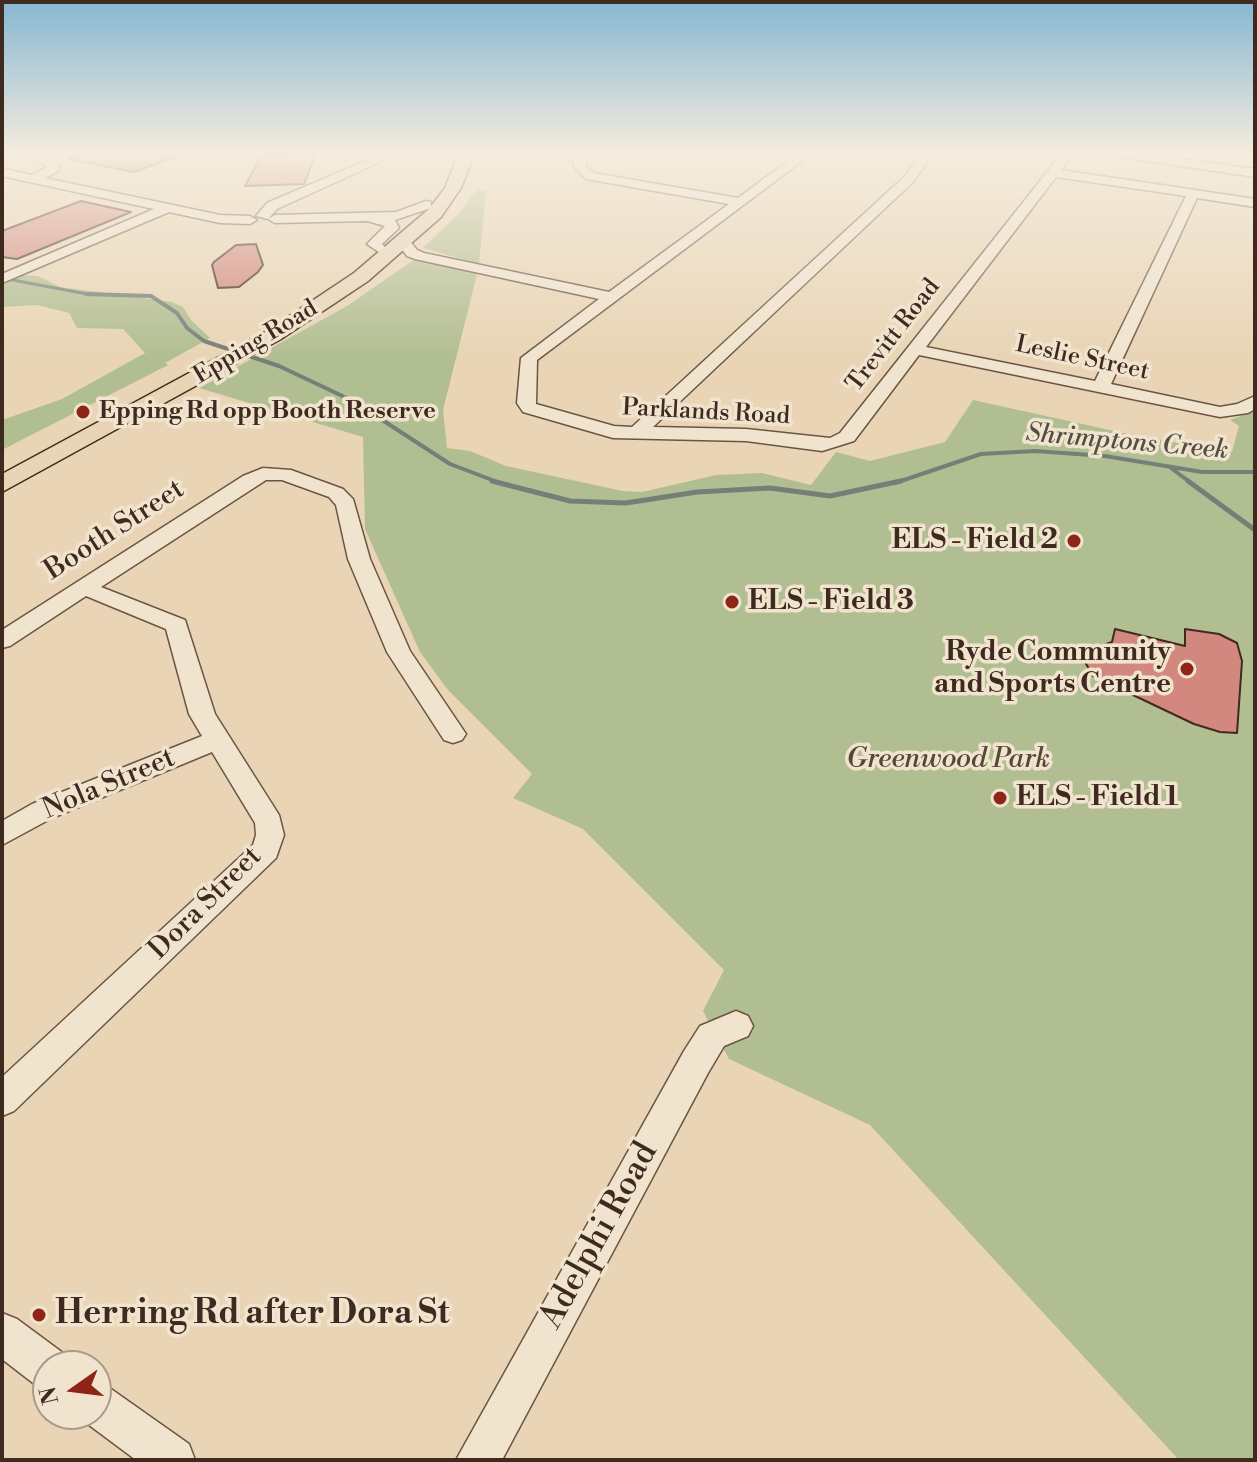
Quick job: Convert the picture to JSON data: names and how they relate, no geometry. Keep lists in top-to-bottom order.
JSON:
{
  "streets": {
    "main road": ["Epping Road"],
    "street": [
      "Trevitt Road",
      "Leslie Street",
      "Parklands Road",
      "Booth Street",
      "Nola Street",
      "Dora Street",
      "Adelphi Road"
    ]
  },
  "crossings": [
    ["Trevitt Road", "Leslie Street"],
    ["Trevitt Road", "Parklands Road"],
    ["Booth Street", "Dora Street"],
    ["Nola Street", "Dora Street"]
  ],
  "water": ["Shrimptons Creek"],
  "parks": ["Greenwood Park"],
  "places": [
    "Epping Rd opp Booth Reserve",
    "ELS - Field 2",
    "ELS - Field 3",
    "Ryde Community and Sports Centre",
    "ELS - Field 1",
    "Herring Rd after Dora St"
  ],
  "north": "left"
}
